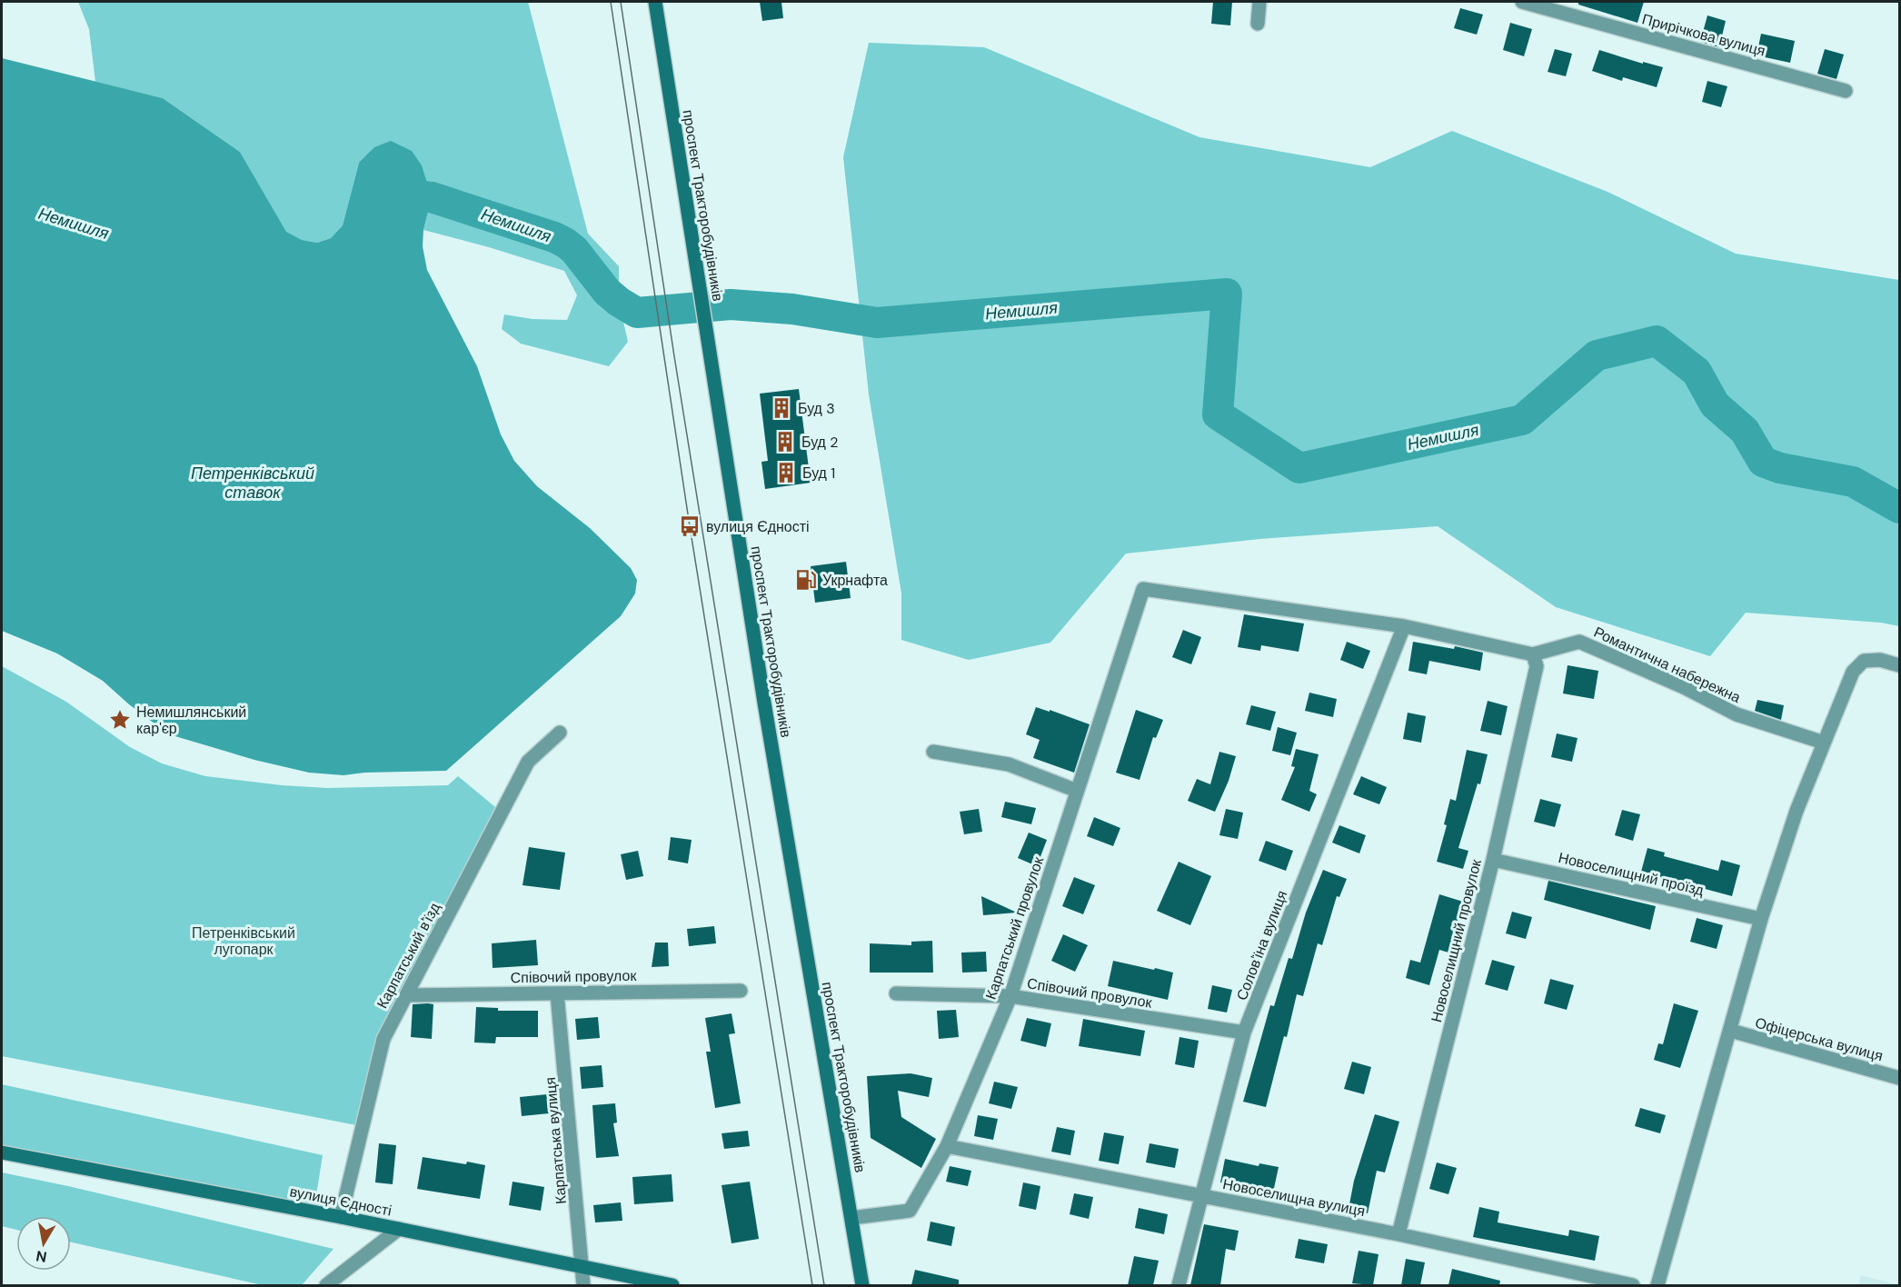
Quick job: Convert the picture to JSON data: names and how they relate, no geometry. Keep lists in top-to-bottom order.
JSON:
{
  "streets": {
    "main road": ["проспект Тракторобудівників", "вулиця Єдності"],
    "street": [
      "Прирічкова вулиця",
      "Романтична набережна",
      "Новоселищний проїзд",
      "Карпатський провулок",
      "Новоселищний провулок",
      "Солов'їна вулиця",
      "Карпатський в'їзд",
      "Співочий провулок",
      "Офіцерська вулиця",
      "Карпатська вулиця",
      "Новоселищна вулиця"
    ]
  },
  "crossings": [
    ["проспект Тракторобудівників", "Карпатський провулок"],
    ["Романтична набережна", "Карпатський провулок"],
    ["Романтична набережна", "Новоселищний провулок"],
    ["Романтична набережна", "Солов'їна вулиця"],
    ["Новоселищний проїзд", "Новоселищний провулок"],
    ["Карпатський провулок", "Співочий провулок"],
    ["Карпатський провулок", "Новоселищна вулиця"],
    ["Новоселищний провулок", "Новоселищна вулиця"],
    ["Солов'їна вулиця", "Співочий провулок"],
    ["Солов'їна вулиця", "Новоселищна вулиця"],
    ["Карпатський в'їзд", "Співочий провулок"],
    ["Карпатський в'їзд", "вулиця Єдності"],
    ["Співочий провулок", "Карпатська вулиця"],
    ["Карпатська вулиця", "вулиця Єдності"]
  ],
  "water": ["Немишля", "Петренківський ставок"],
  "parks": ["Петренківський лугопарк"],
  "places": {
    "building": ["Буд 3", "Буд 2", "Буд 1"],
    "bus stop": ["вулиця Єдності"],
    "fuel station": ["Укрнафта"],
    "place": ["Немишлянський кар'єр"]
  },
  "north": "bottom"
}
